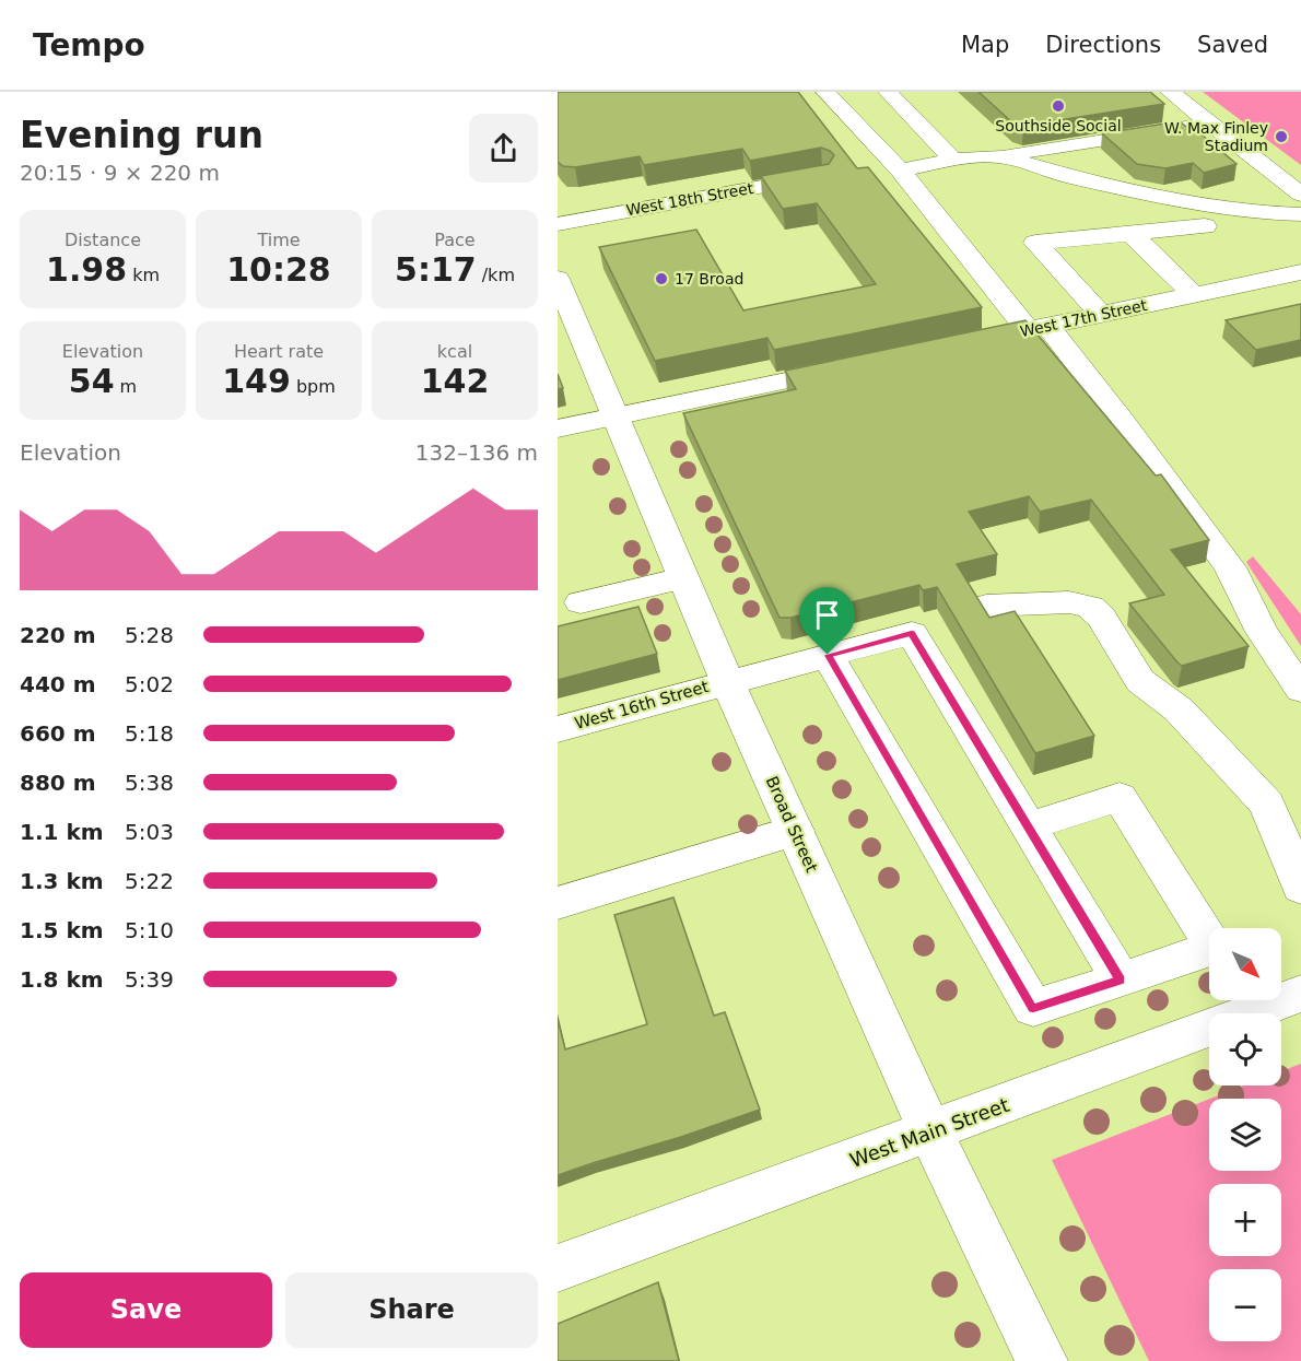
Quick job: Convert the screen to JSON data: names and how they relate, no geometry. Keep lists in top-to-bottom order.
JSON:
{
  "streets": {
    "main road": [
      "West 18th Street",
      "West 17th Street",
      "West 16th Street",
      "Broad Street",
      "West Main Street"
    ]
  },
  "crossings": [
    ["West 16th Street", "Broad Street"],
    ["Broad Street", "West Main Street"]
  ],
  "places": ["Southside Social", "W. Max Finley Stadium", "17 Broad"],
  "north": "bottom right",
  "page": {
    "header": "Tempo",
    "nav": ["Map", "Directions", "Saved"],
    "heading": ["Evening run", "20:15 · 9 × 220 m"],
    "stats": [
      ["Distance", "1.98 km"],
      ["Time", "10:28"],
      ["Pace", "5:17 /km"],
      ["Elevation", "54 m"],
      ["Heart rate", "149 bpm"],
      ["kcal", "142"]
    ],
    "chart": ["Elevation", "132–136 m"],
    "list": [
      {
        "name": "220 m",
        "note": "5:28"
      },
      {
        "name": "440 m",
        "note": "5:02"
      },
      {
        "name": "660 m",
        "note": "5:18"
      },
      {
        "name": "880 m",
        "note": "5:38"
      },
      {
        "name": "1.1 km",
        "note": "5:03"
      },
      {
        "name": "1.3 km",
        "note": "5:22"
      },
      {
        "name": "1.5 km",
        "note": "5:10"
      },
      {
        "name": "1.8 km",
        "note": "5:39"
      }
    ],
    "map_buttons": ["+", "−"],
    "buttons": ["Save", "Share"]
  }
}
